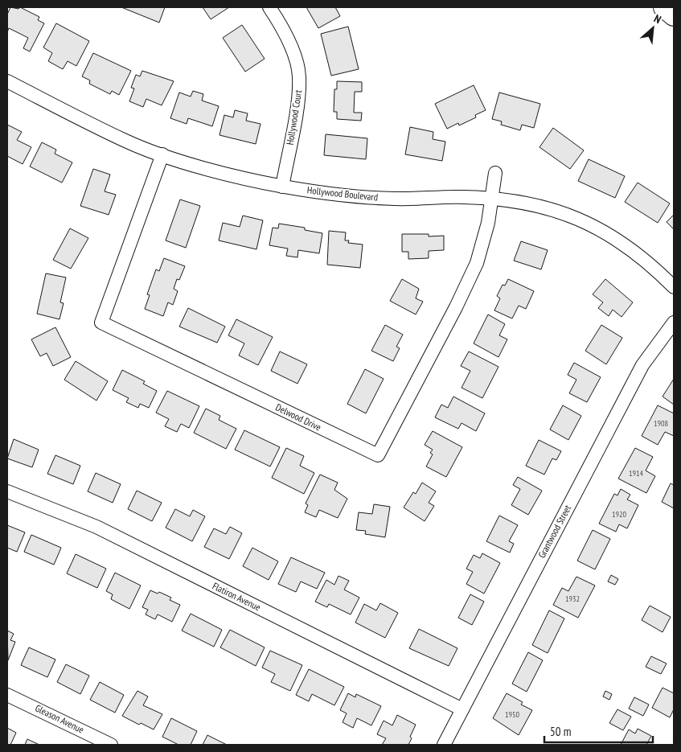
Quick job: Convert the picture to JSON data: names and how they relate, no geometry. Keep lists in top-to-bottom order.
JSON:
{
  "streets": {
    "street": [
      "Hollywood Court",
      "Hollywood Boulevard",
      "Delwood Drive",
      "Grantwood Street",
      "Flatiron Avenue",
      "Gleason Avenue"
    ]
  },
  "crossings": [
    ["Hollywood Court", "Hollywood Boulevard"],
    ["Hollywood Boulevard", "Delwood Drive"],
    ["Grantwood Street", "Flatiron Avenue"]
  ],
  "house_numbers": [
    "1908",
    "1914",
    "1920",
    "1932",
    "1950"
  ],
  "scale_bar": "50 m",
  "north": "top right"
}
